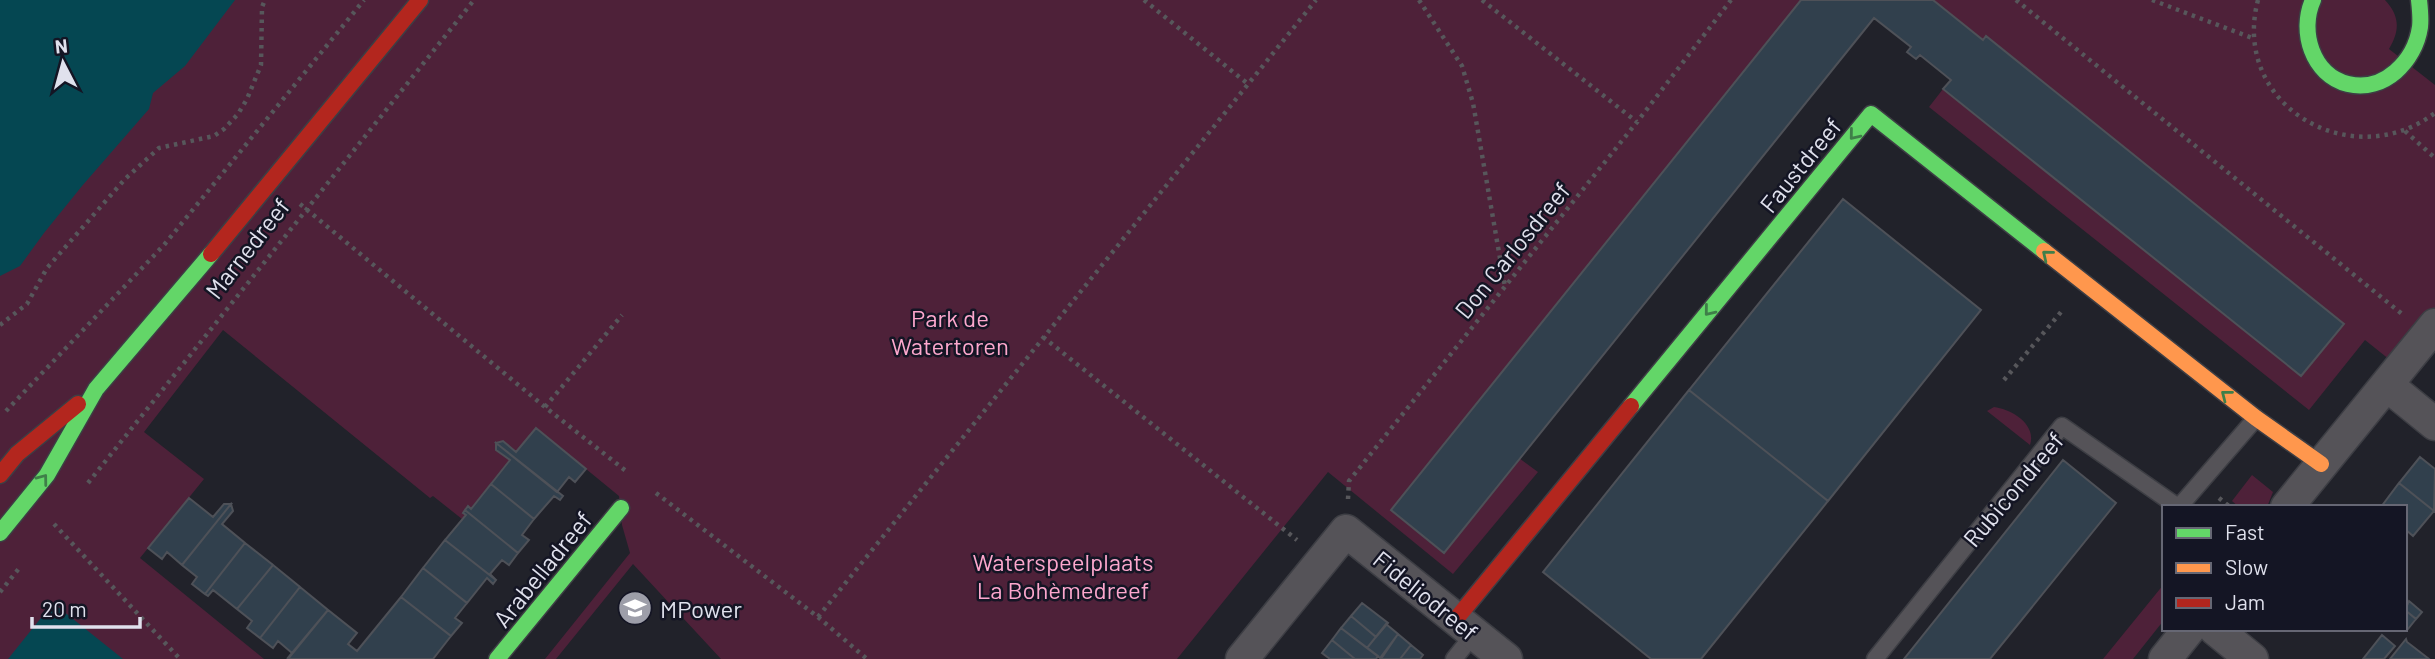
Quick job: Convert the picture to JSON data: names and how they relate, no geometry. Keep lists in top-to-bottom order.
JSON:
{
  "streets": {
    "street": [
      "Faustdreef",
      "Marnedreef",
      "Arabelladreef",
      "Fideliodreef"
    ],
    "lane": ["Rubicondreef"],
    "path": ["Don Carlosdreef"]
  },
  "crossings": [
    ["Faustdreef", "Rubicondreef"],
    ["Faustdreef", "Fideliodreef"],
    ["Don Carlosdreef", "Fideliodreef"]
  ],
  "parks": ["Park de Watertoren", "Waterspeelplaats La Bohèmedreef"],
  "places": {
    "school or university": ["MPower"]
  },
  "legend": ["Fast", "Slow", "Jam"],
  "scale_bar": "20 m",
  "north": "top"
}
